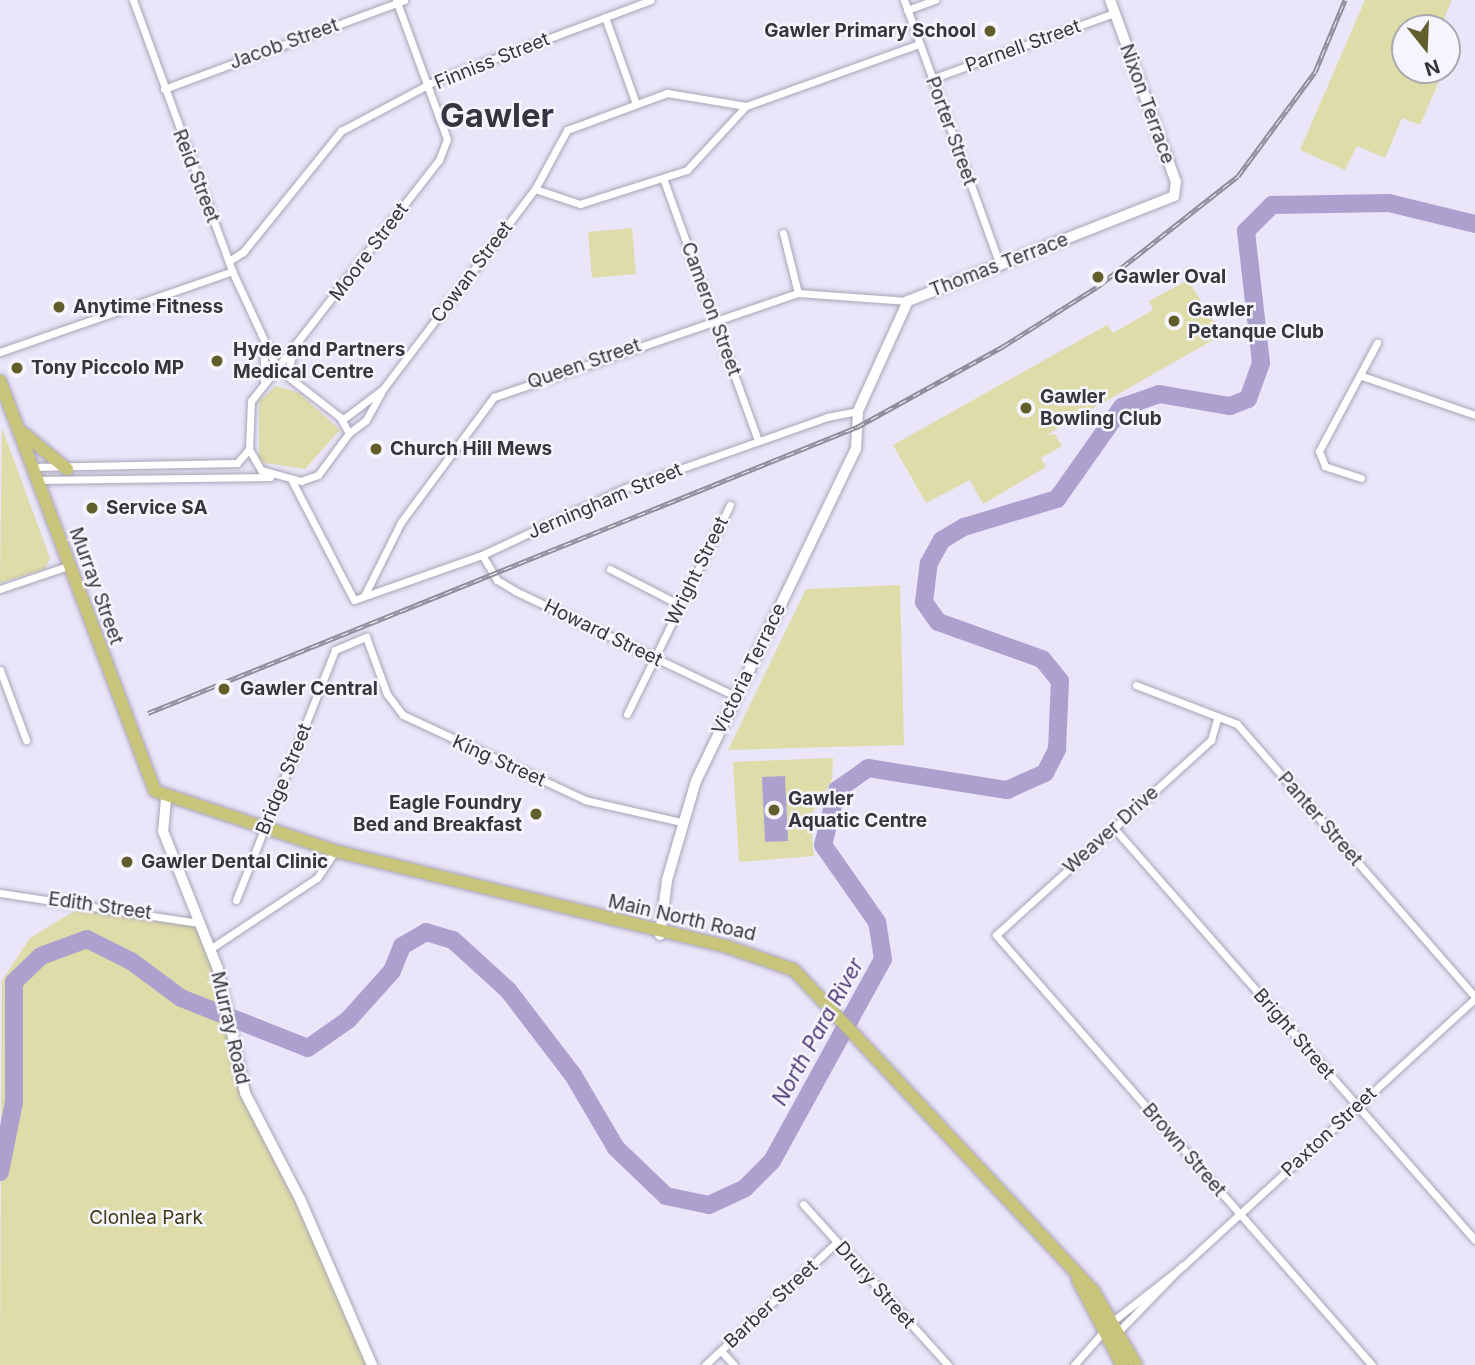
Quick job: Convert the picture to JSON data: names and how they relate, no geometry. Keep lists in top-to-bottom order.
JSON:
{
  "streets": {
    "main road": ["Murray Street", "Main North Road"],
    "street": [
      "Jacob Street",
      "Parnell Street",
      "Finniss Street",
      "Nixon Terrace",
      "Porter Street",
      "Reid Street",
      "Moore Street",
      "Thomas Terrace",
      "Cowan Street",
      "Cameron Street",
      "Queen Street",
      "Jerningham Street",
      "Wright Street",
      "Howard Street",
      "Victoria Terrace",
      "King Street",
      "Bridge Street",
      "Panter Street",
      "Weaver Drive",
      "Edith Street",
      "Murray Road",
      "Bright Street",
      "Paxton Street",
      "Brown Street",
      "Drury Street",
      "Barber Street"
    ]
  },
  "crossings": [
    ["Jacob Street", "Reid Street"],
    ["Parnell Street", "Nixon Terrace"],
    ["Parnell Street", "Porter Street"],
    ["Finniss Street", "Reid Street"],
    ["Finniss Street", "Moore Street"],
    ["Nixon Terrace", "Thomas Terrace"],
    ["Porter Street", "Thomas Terrace"],
    ["Reid Street", "Moore Street"],
    ["Reid Street", "Cowan Street"],
    ["Reid Street", "Jerningham Street"],
    ["Moore Street", "Cowan Street"],
    ["Moore Street", "Jerningham Street"],
    ["Thomas Terrace", "Queen Street"],
    ["Thomas Terrace", "Jerningham Street"],
    ["Thomas Terrace", "Victoria Terrace"],
    ["Cowan Street", "Jerningham Street"],
    ["Cameron Street", "Queen Street"],
    ["Cameron Street", "Jerningham Street"],
    ["Queen Street", "Jerningham Street"],
    ["Jerningham Street", "Howard Street"],
    ["Jerningham Street", "Victoria Terrace"],
    ["Wright Street", "Howard Street"],
    ["Murray Street", "Main North Road"],
    ["Murray Street", "Murray Road"],
    ["Howard Street", "Victoria Terrace"],
    ["Victoria Terrace", "King Street"],
    ["Victoria Terrace", "Main North Road"],
    ["King Street", "Bridge Street"],
    ["Bridge Street", "Main North Road"],
    ["Panter Street", "Weaver Drive"],
    ["Panter Street", "Paxton Street"],
    ["Weaver Drive", "Bright Street"],
    ["Weaver Drive", "Brown Street"],
    ["Edith Street", "Murray Road"],
    ["Main North Road", "Murray Road"],
    ["Main North Road", "Paxton Street"],
    ["Bright Street", "Paxton Street"],
    ["Paxton Street", "Brown Street"],
    ["Drury Street", "Barber Street"]
  ],
  "districts": ["Gawler"],
  "water": ["North Para River"],
  "parks": ["Clonlea Park"],
  "places": [
    "Gawler Primary School",
    "Gawler Oval",
    "Anytime Fitness",
    "Gawler Petanque Club",
    "Hyde and Partners Medical Centre",
    "Tony Piccolo MP",
    "Gawler Bowling Club",
    "Church Hill Mews",
    "Service SA",
    "Gawler Central",
    "Gawler Aquatic Centre",
    "Eagle Foundry Bed and Breakfast",
    "Gawler Dental Clinic"
  ],
  "north": "bottom"
}
